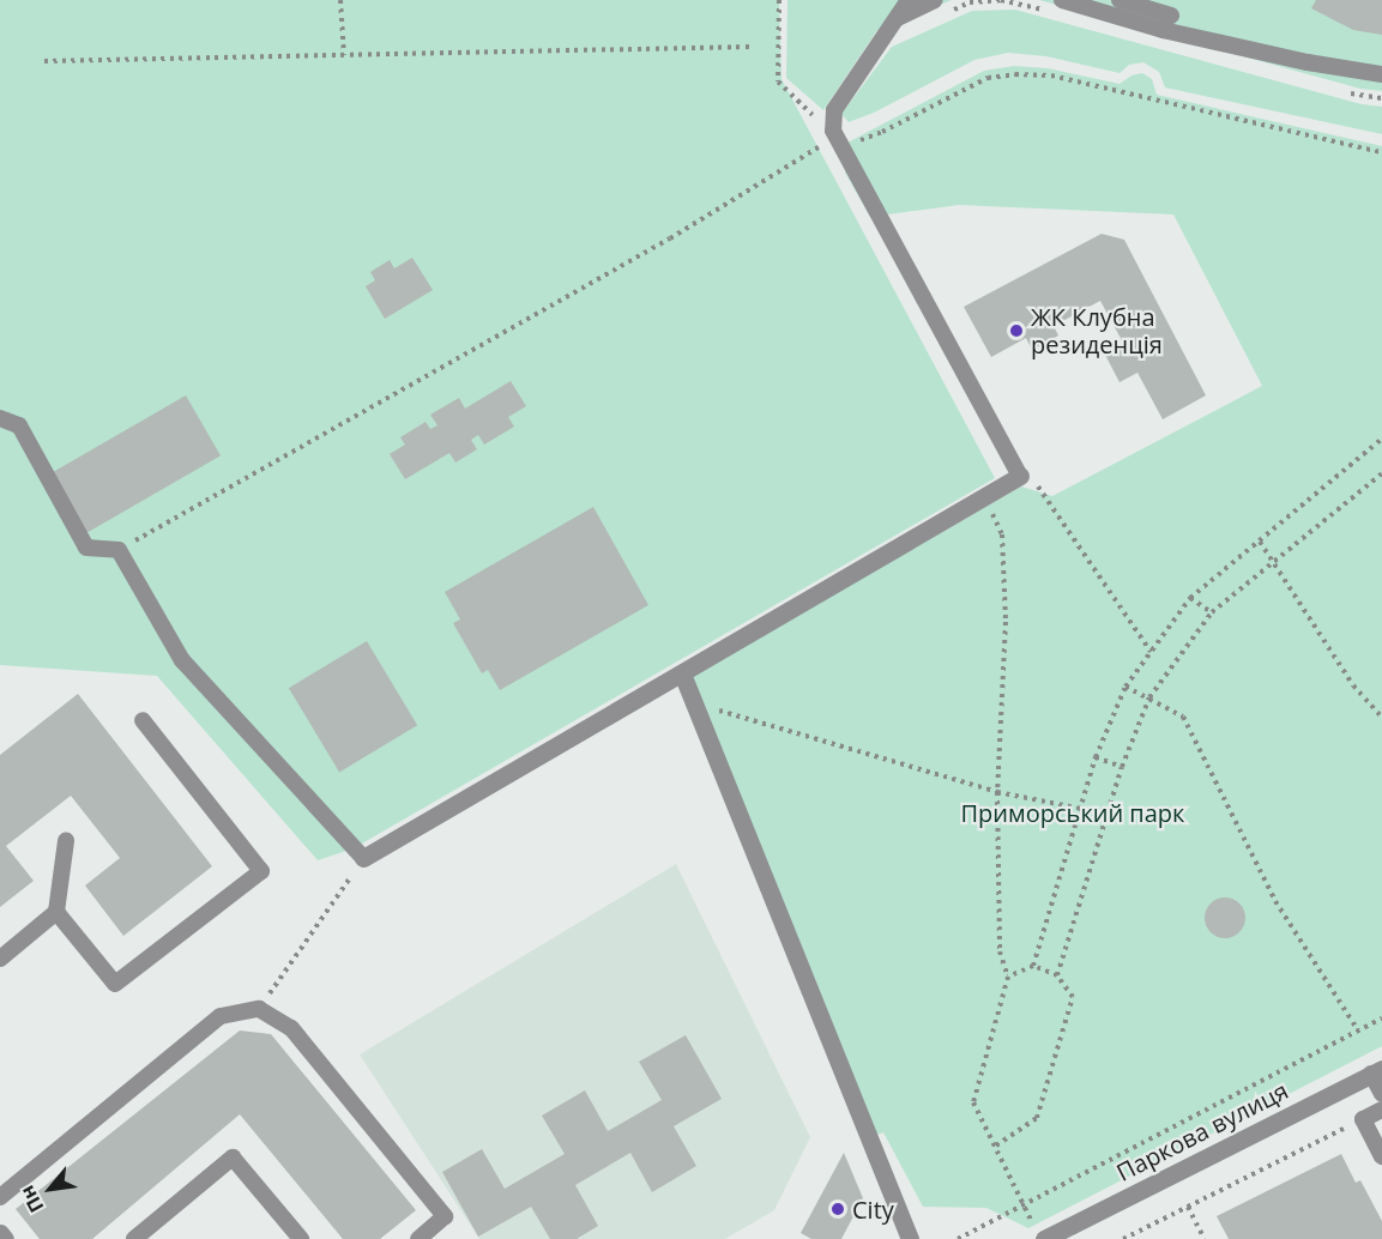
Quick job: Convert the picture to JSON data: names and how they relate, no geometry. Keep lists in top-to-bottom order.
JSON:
{
  "streets": {
    "street": ["Паркова вулиця"]
  },
  "parks": ["Приморський парк"],
  "places": ["ЖК Клубна резиденція", "City"],
  "north": "bottom left"
}
